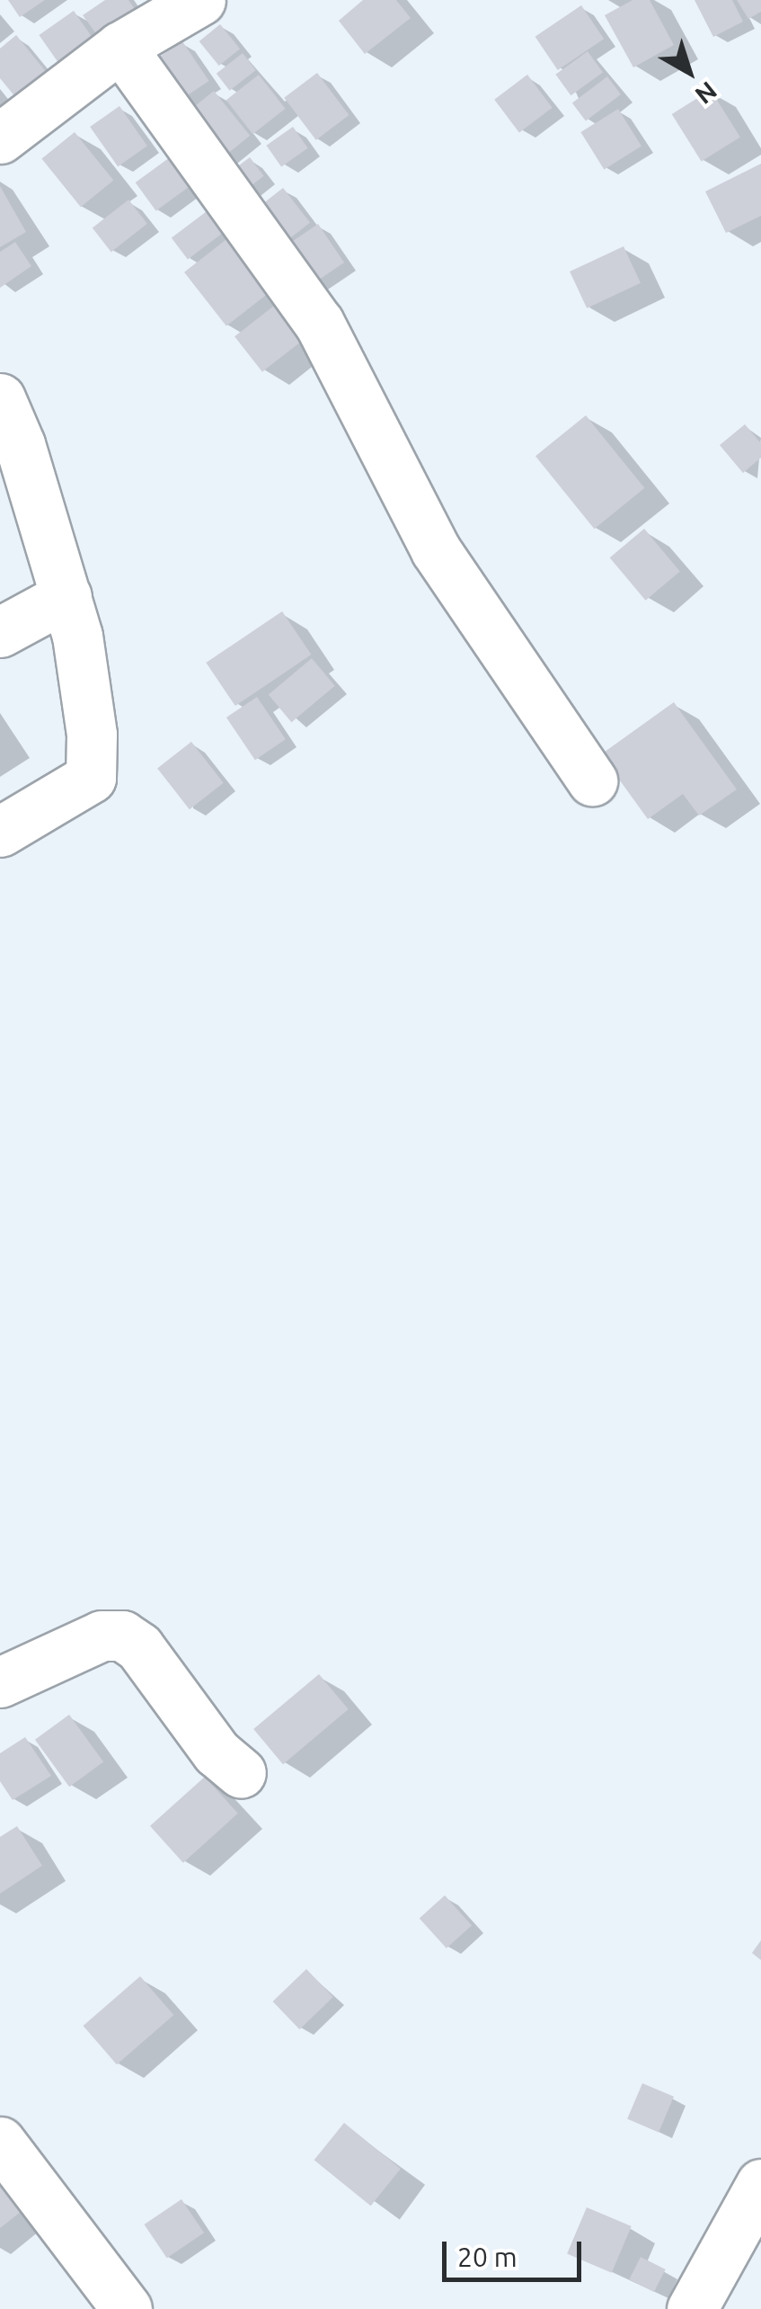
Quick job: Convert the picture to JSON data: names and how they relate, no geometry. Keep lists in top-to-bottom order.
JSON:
{
  "scale_bar": "20 m",
  "north": "bottom right"
}
